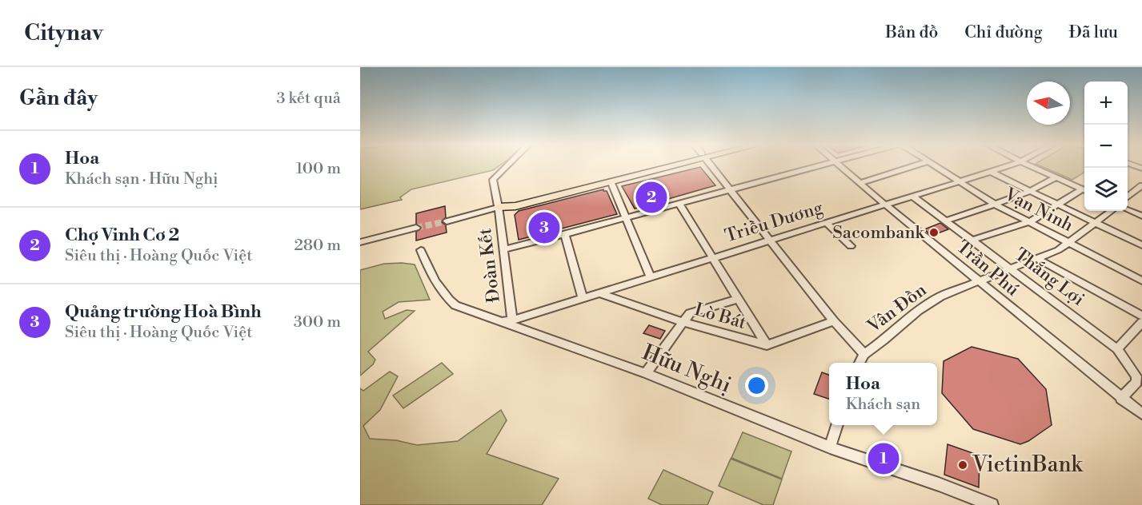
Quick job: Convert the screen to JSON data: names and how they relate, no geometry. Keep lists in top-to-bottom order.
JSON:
{
  "streets": {
    "street": [
      "Vạn Ninh",
      "Triều Dương",
      "Đoàn Kết",
      "Trần Phú",
      "Thắng Lợi",
      "Vân Đồn",
      "Lò Bát",
      "Hữu Nghị"
    ]
  },
  "crossings": [
    ["Vạn Ninh", "Triều Dương"],
    ["Vạn Ninh", "Vân Đồn"],
    ["Triều Dương", "Đoàn Kết"],
    ["Triều Dương", "Trần Phú"],
    ["Triều Dương", "Thắng Lợi"],
    ["Triều Dương", "Lò Bát"],
    ["Triều Dương", "Hữu Nghị"],
    ["Trần Phú", "Thắng Lợi"],
    ["Trần Phú", "Vân Đồn"],
    ["Thắng Lợi", "Vân Đồn"]
  ],
  "places": ["Sacombank", "VietinBank"],
  "north": "left",
  "page": {
    "header": "Citynav",
    "nav": ["Bản đồ", "Chỉ đường", "Đã lưu"],
    "heading": ["Gần đây", "3 kết quả"],
    "map_buttons": ["+", "−"],
    "list": [
      {
        "mark": "1",
        "name": "Hoa",
        "note": "Khách sạn · Hữu Nghị",
        "value": "100 m"
      },
      {
        "mark": "2",
        "name": "Chợ Vinh Cơ 2",
        "note": "Siêu thị · Hoàng Quốc Việt",
        "value": "280 m"
      },
      {
        "mark": "3",
        "name": "Quảng trường Hoà Bình",
        "note": "Siêu thị · Hoàng Quốc Việt",
        "value": "300 m"
      }
    ],
    "pins": ["2", "3", "1"],
    "popup": ["Hoa", "Khách sạn"]
  }
}
